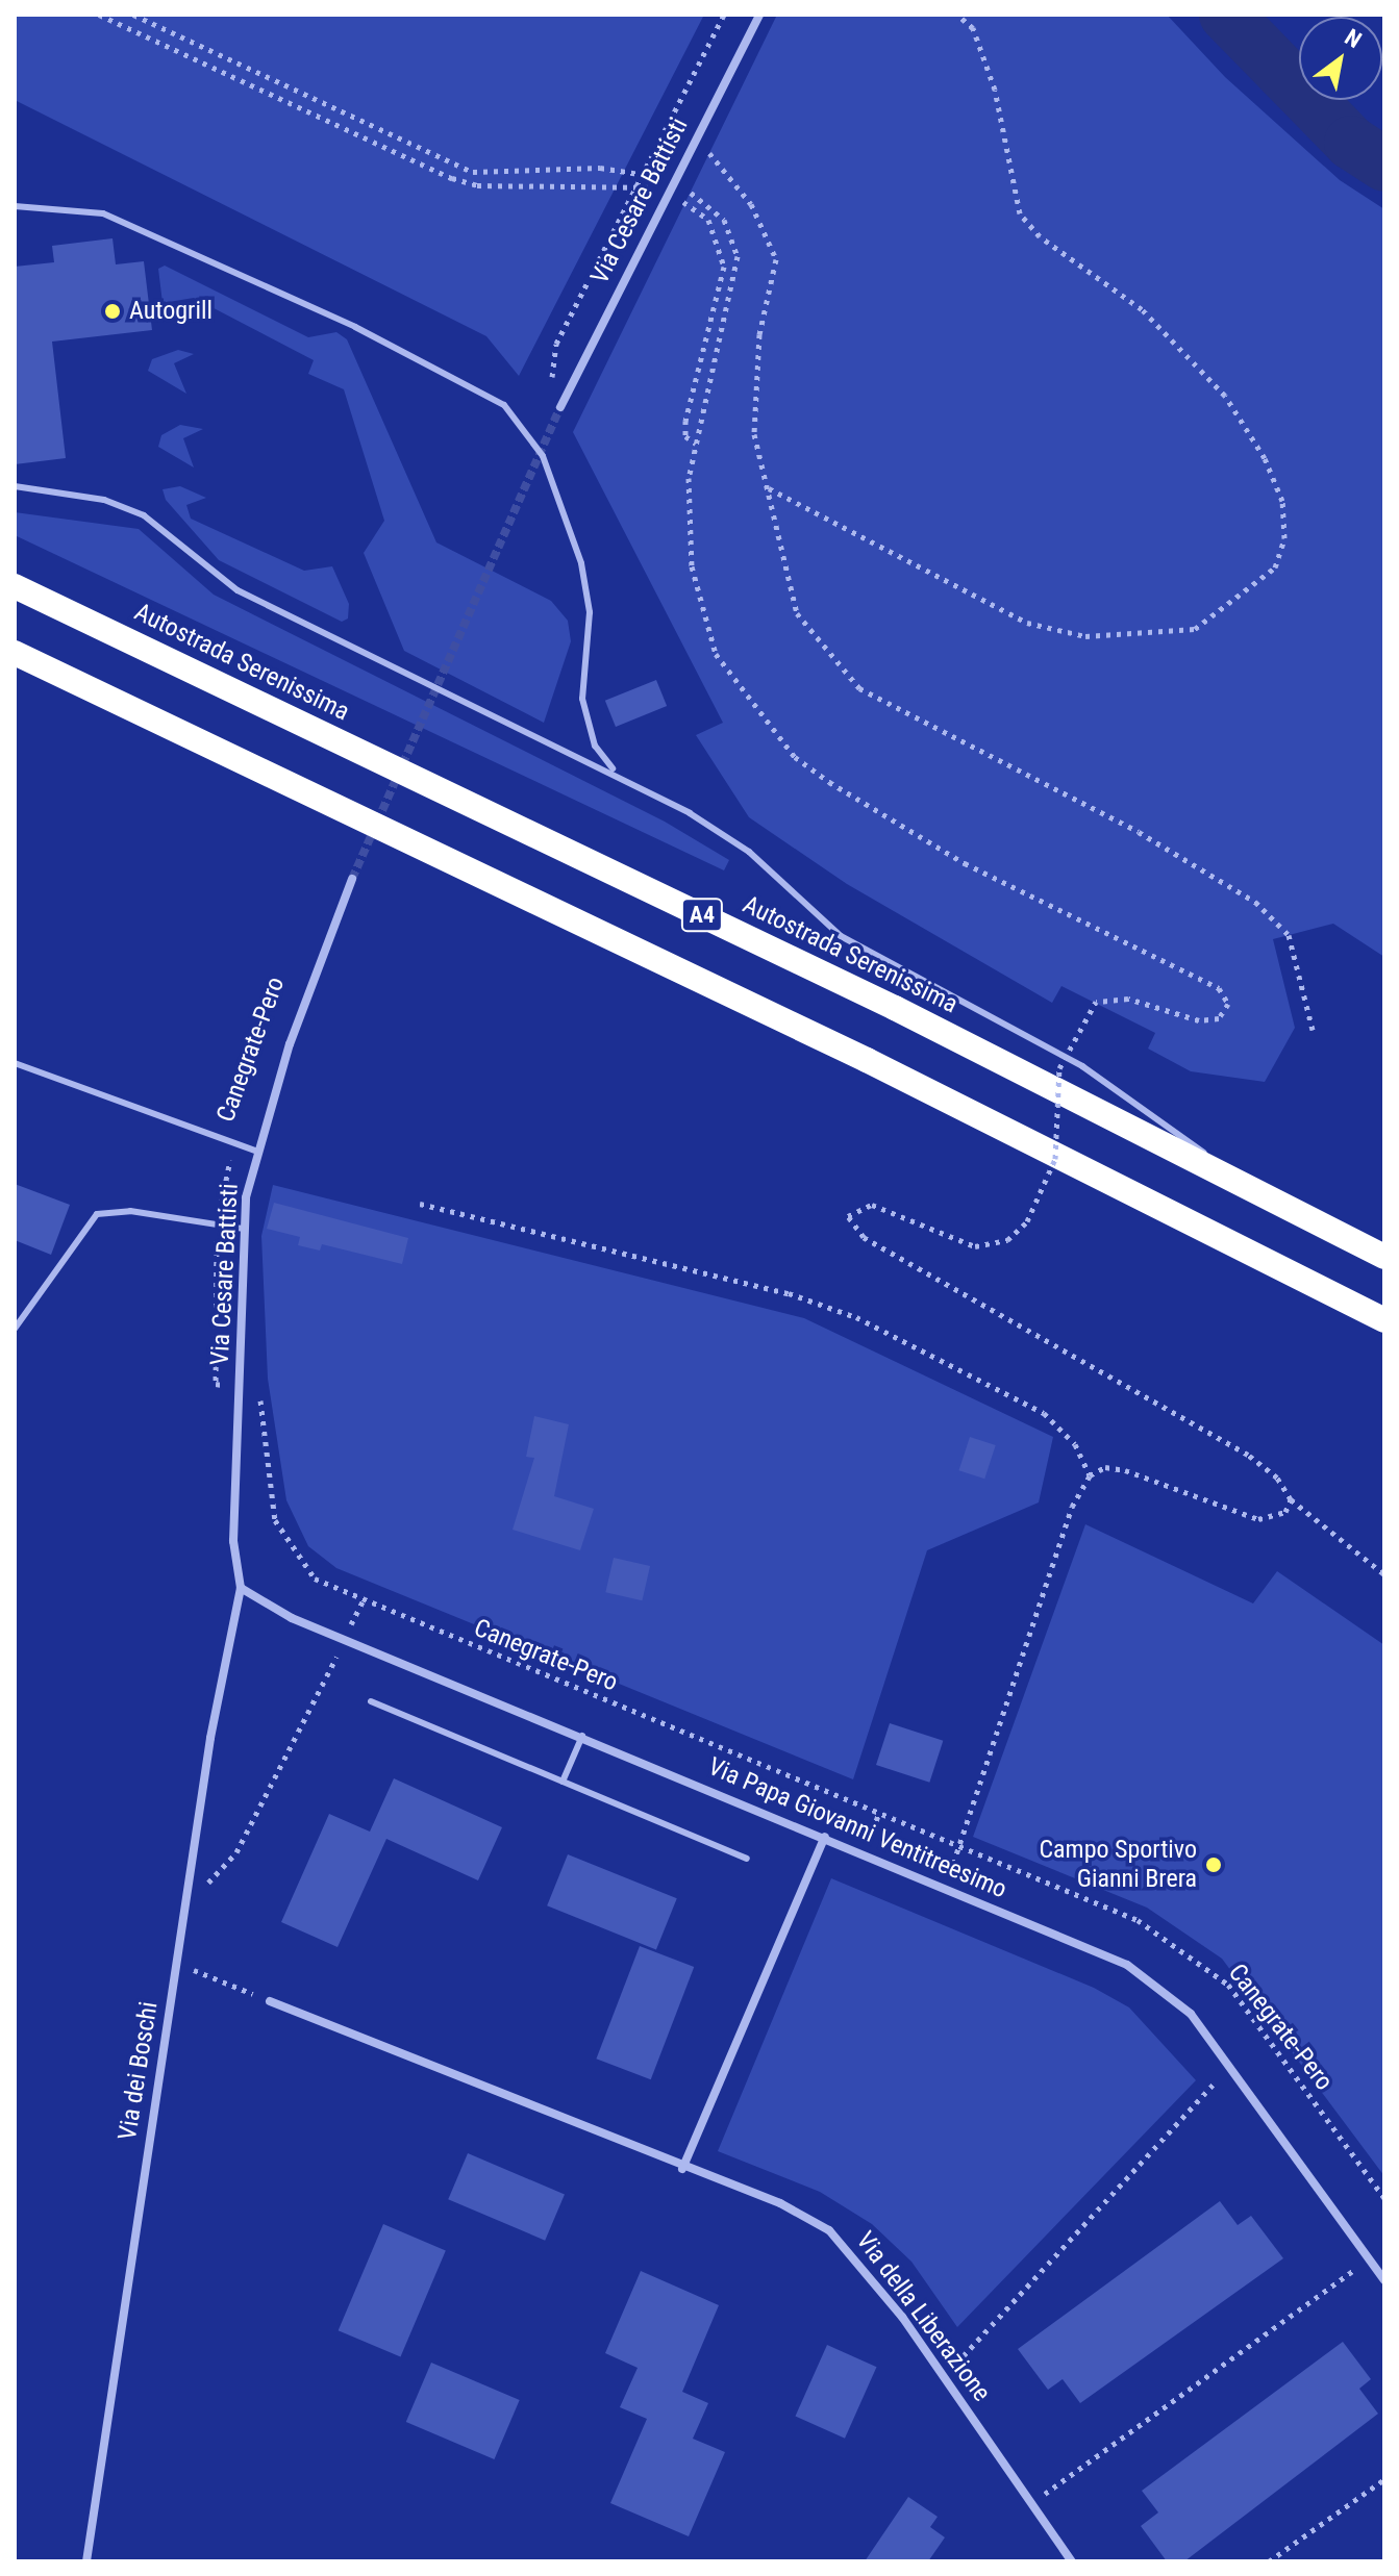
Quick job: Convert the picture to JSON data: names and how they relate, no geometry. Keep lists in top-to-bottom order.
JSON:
{
  "streets": {
    "highway": ["Autostrada Serenissima", "A4"],
    "street": [
      "Via Cesare Battisti",
      "Via Papa Giovanni Ventitreesimo",
      "Via dei Boschi",
      "Via della Liberazione"
    ],
    "path": ["Canegrate-Pero"]
  },
  "crossings": [
    ["Via Cesare Battisti", "Canegrate-Pero"],
    ["Via Cesare Battisti", "Via Papa Giovanni Ventitreesimo"],
    ["Via Cesare Battisti", "Via dei Boschi"],
    ["Via Papa Giovanni Ventitreesimo", "Via dei Boschi"]
  ],
  "places": ["Autogrill", "Campo Sportivo Gianni Brera"],
  "north": "top right"
}
